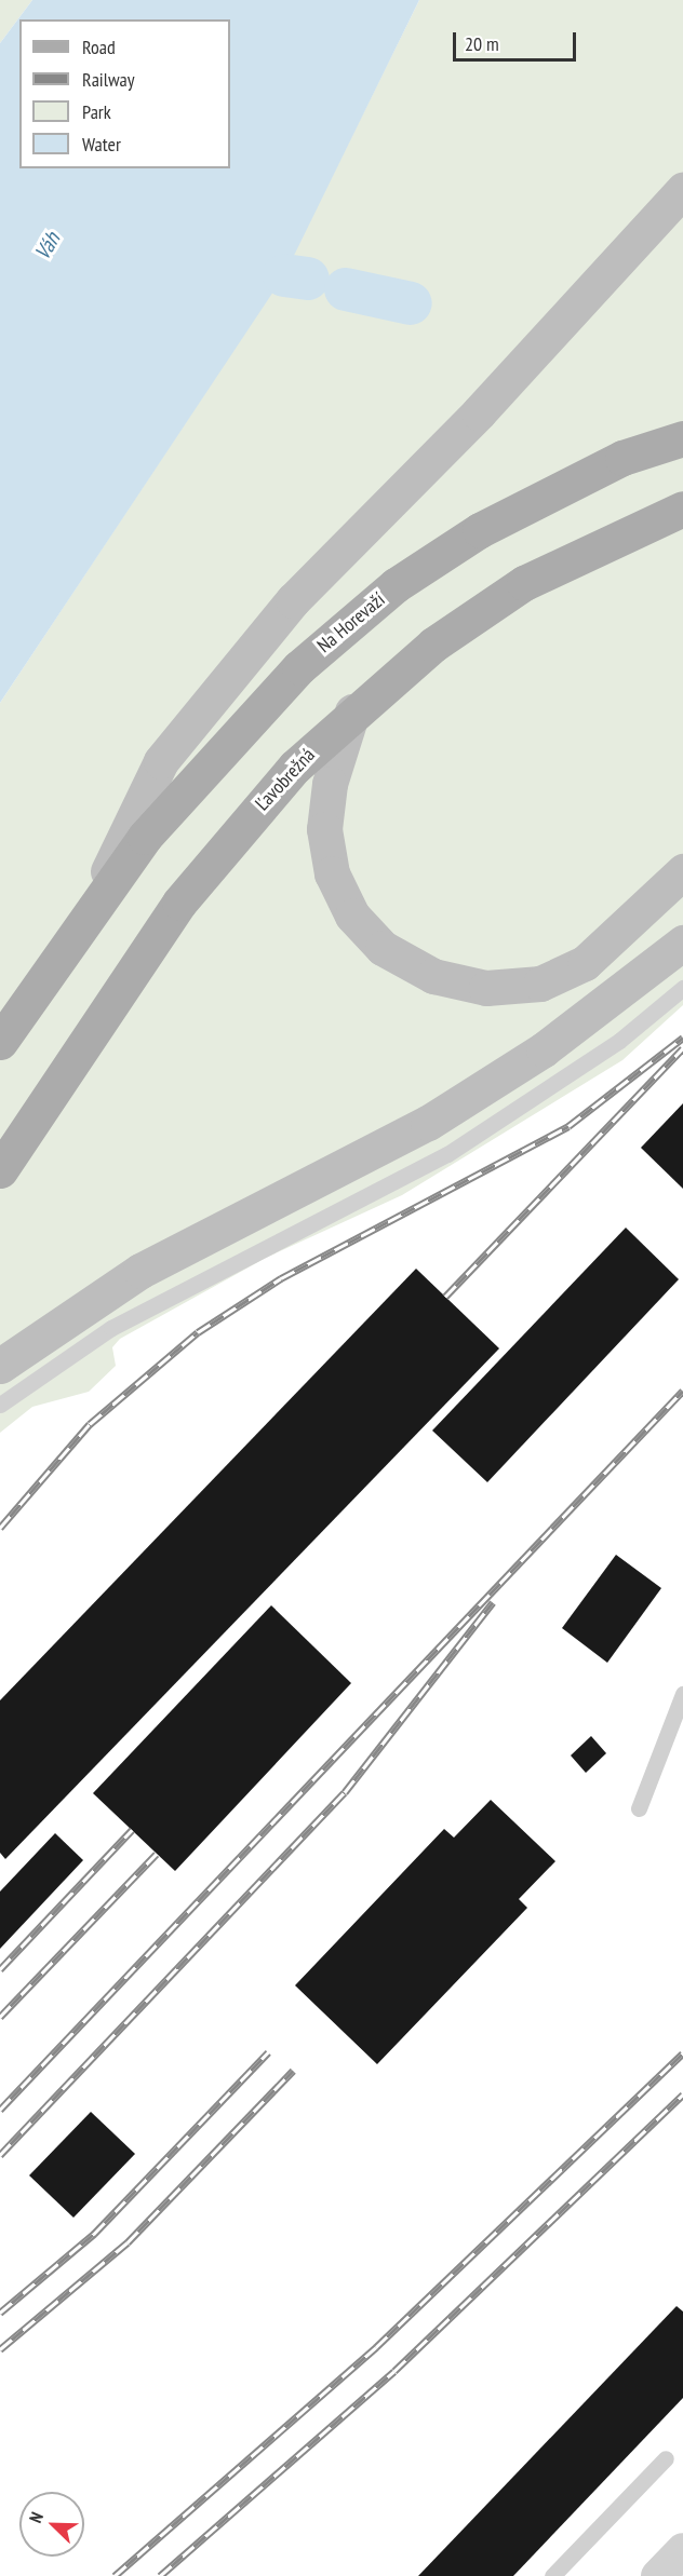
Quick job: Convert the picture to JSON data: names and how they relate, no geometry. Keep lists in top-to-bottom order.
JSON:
{
  "streets": {
    "main road": ["Na Horevaží", "Ľavobrežná"]
  },
  "water": ["Váh"],
  "legend": [
    "Road",
    "Railway",
    "Park",
    "Water"
  ],
  "scale_bar": "20 m",
  "north": "top left"
}
